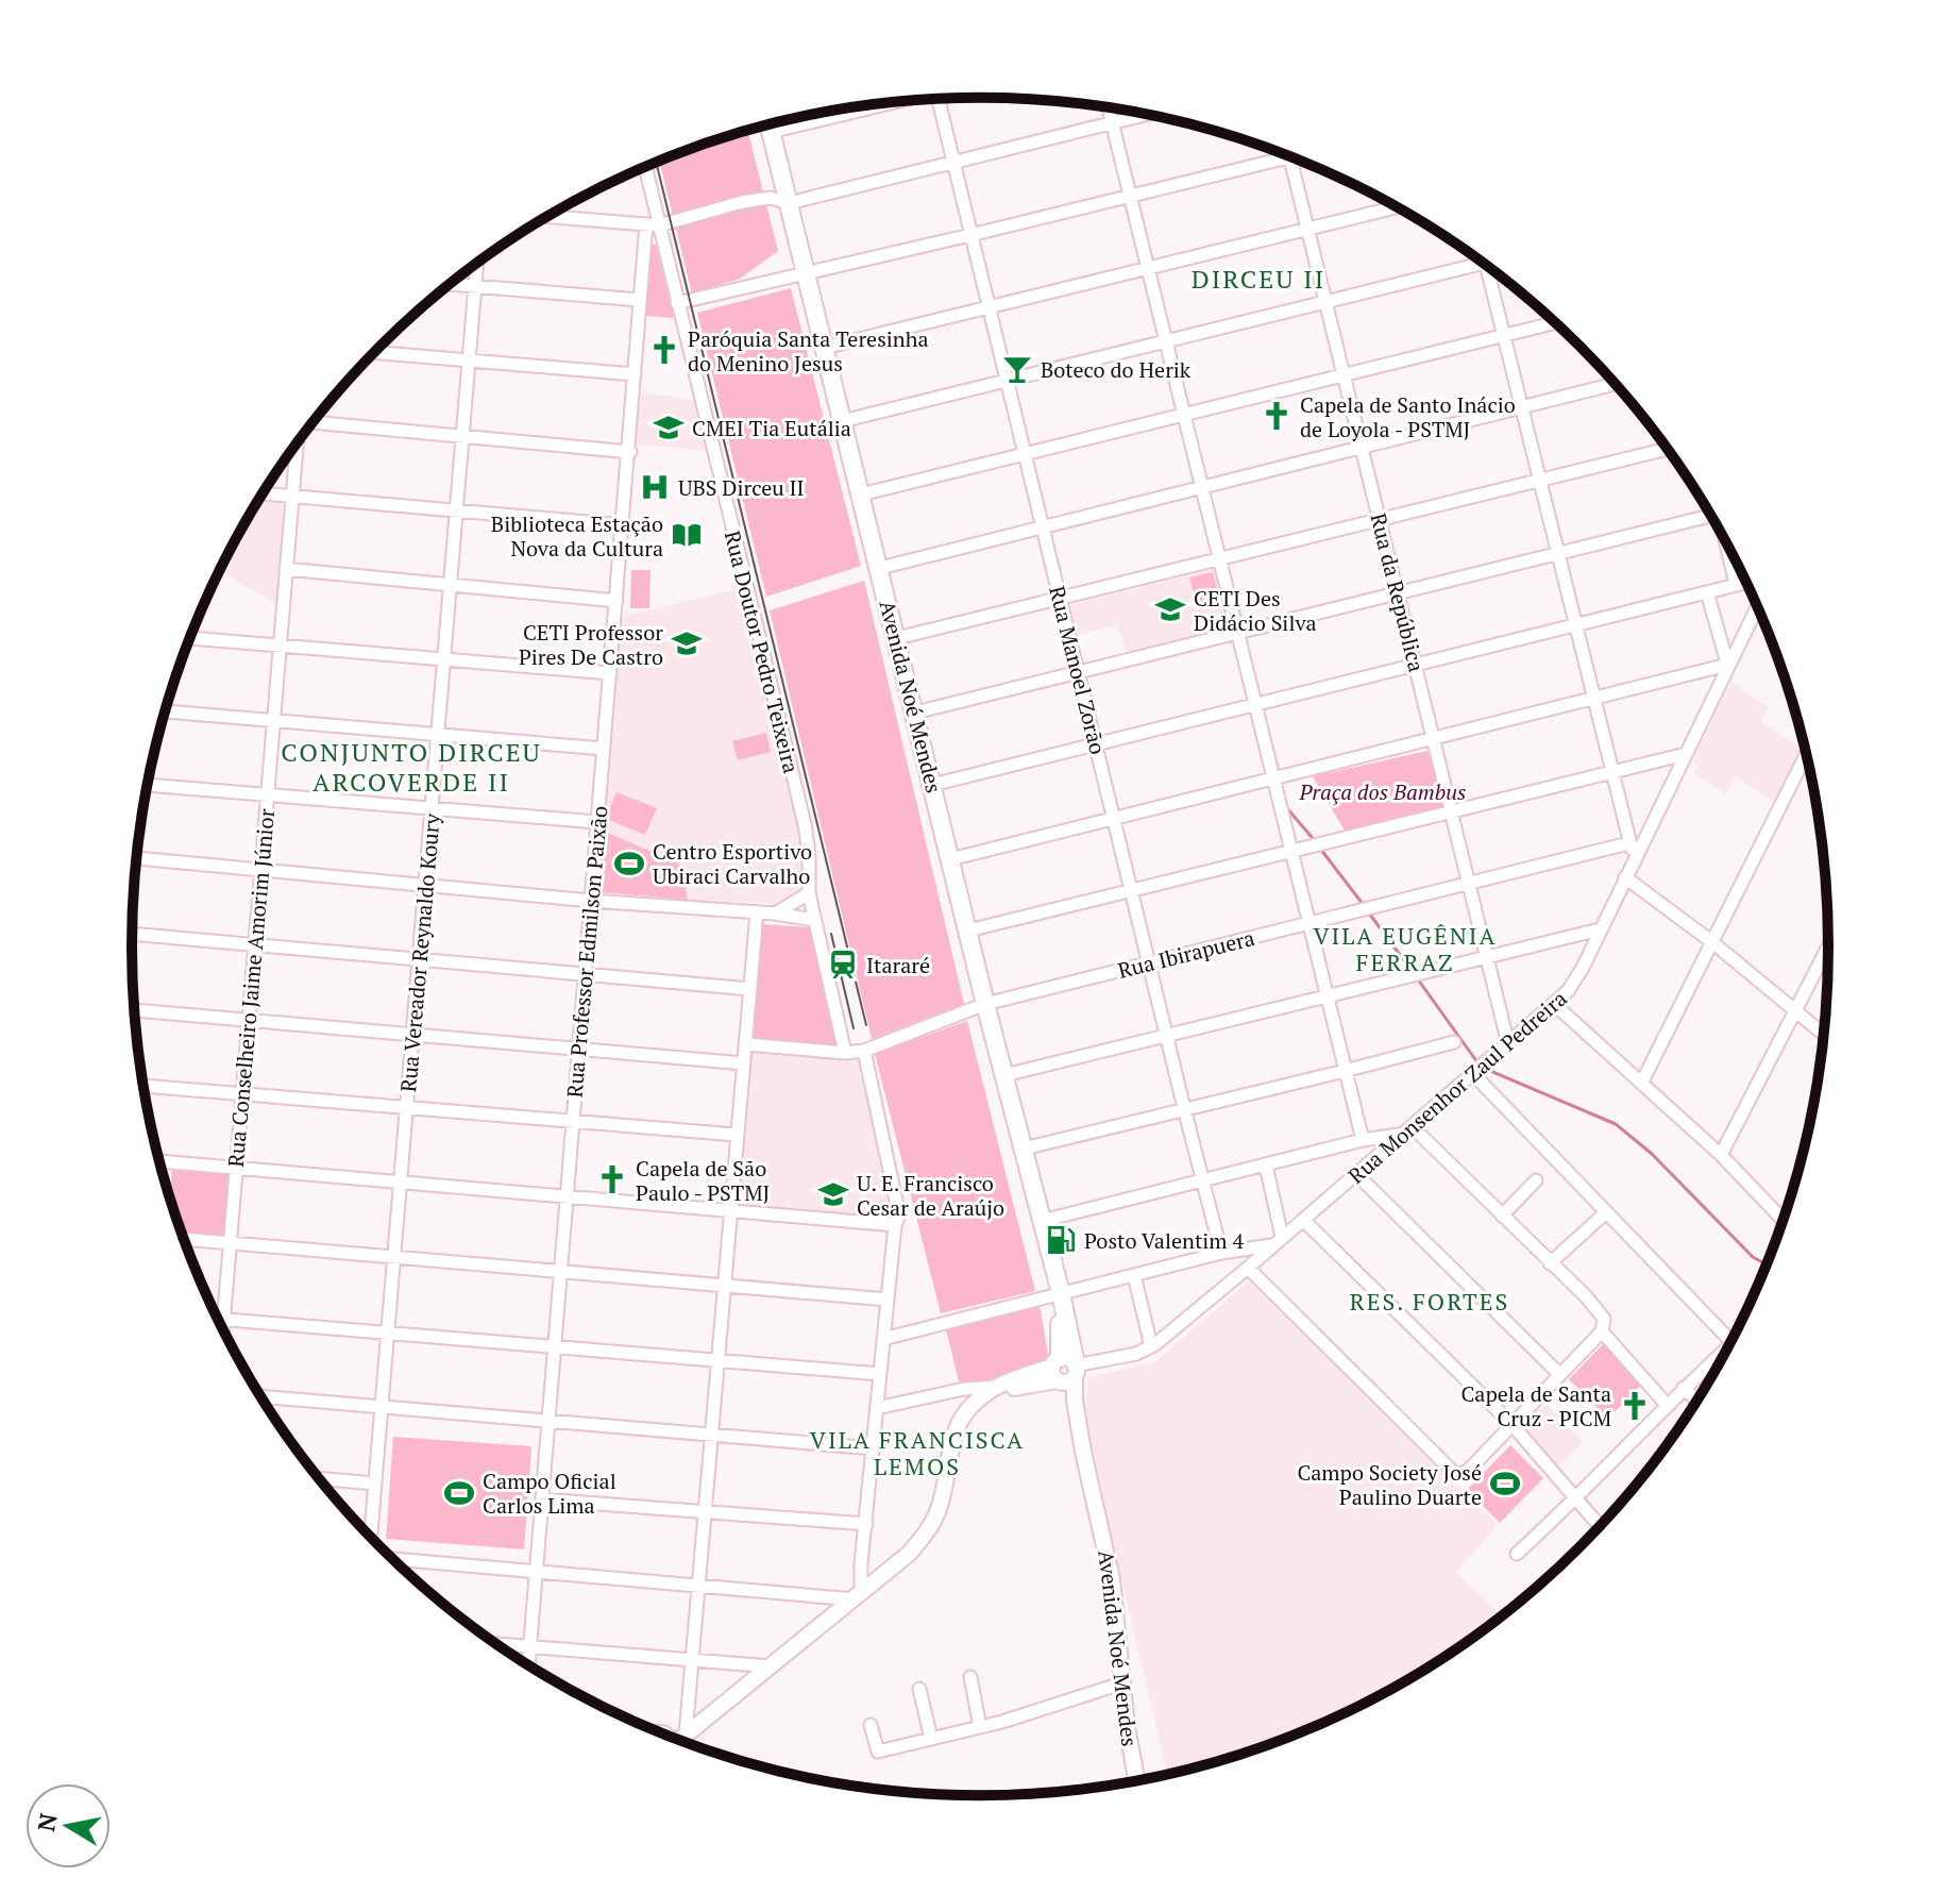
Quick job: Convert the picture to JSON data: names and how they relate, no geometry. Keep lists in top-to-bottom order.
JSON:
{
  "streets": {
    "main road": ["Avenida Noé Mendes"],
    "street": [
      "Rua da República",
      "Rua Doutor Pedro Teixeira",
      "Rua Manoel Zorão",
      "Rua Professor Edmilson Paixão",
      "Rua Vereador Reynaldo Koury",
      "Rua Ibirapuera",
      "Rua Conselheiro Jaime Amorim Júnior",
      "Rua Monsenhor Zaul Pedreira"
    ]
  },
  "crossings": [
    ["Rua da República", "Rua Ibirapuera"],
    ["Rua da República", "Rua Monsenhor Zaul Pedreira"],
    ["Rua Doutor Pedro Teixeira", "Rua Professor Edmilson Paixão"],
    ["Rua Doutor Pedro Teixeira", "Rua Ibirapuera"],
    ["Rua Manoel Zorão", "Rua Ibirapuera"],
    ["Avenida Noé Mendes", "Rua Ibirapuera"],
    ["Avenida Noé Mendes", "Rua Monsenhor Zaul Pedreira"]
  ],
  "districts": [
    "DIRCEU II",
    "CONJUNTO DIRCEU ARCOVERDE II",
    "VILA EUGÊNIA FERRAZ",
    "RES. FORTES",
    "VILA FRANCISCA LEMOS"
  ],
  "parks": ["Praça dos Bambus"],
  "places": {
    "church": [
      "Paróquia Santa Teresinha do Menino Jesus",
      "Capela de Santo Inácio de Loyola - PSTMJ",
      "Capela de São Paulo - PSTMJ",
      "Capela de Santa Cruz - PICM"
    ],
    "bar": ["Boteco do Herik"],
    "school or university": [
      "CMEI Tia Eutália",
      "CETI Des Didácio Silva",
      "CETI Professor Pires De Castro",
      "U. E. Francisco Cesar de Araújo"
    ],
    "hospital": ["UBS Dirceu II"],
    "library": ["Biblioteca Estação Nova da Cultura"],
    "sports": ["Centro Esportivo Ubiraci Carvalho", "Campo Society José Paulino Duarte", "Campo Oficial Carlos Lima"],
    "station": ["Itararé"],
    "fuel station": ["Posto Valentim 4"]
  },
  "north": "left"
}
